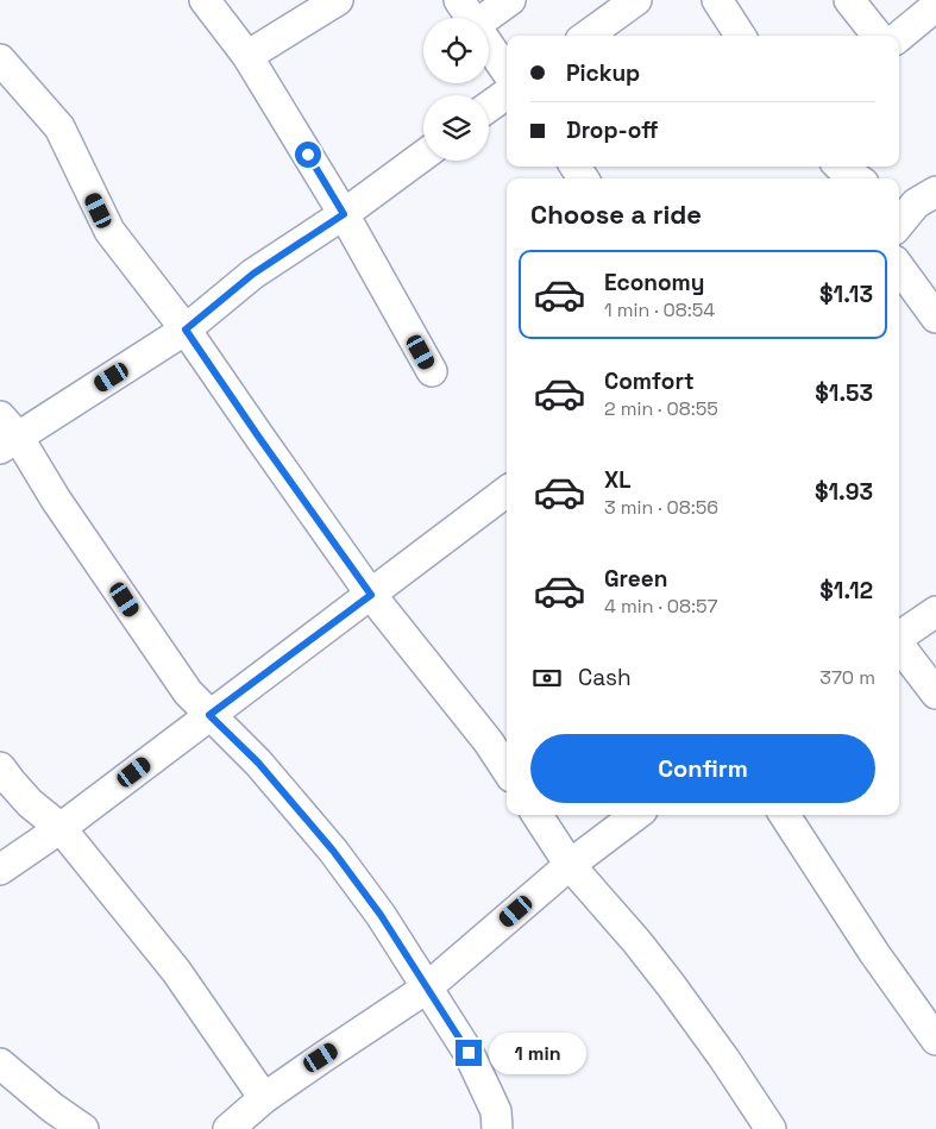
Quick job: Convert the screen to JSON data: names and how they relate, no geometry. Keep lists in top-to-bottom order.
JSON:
{
  "page": {
    "banner": ["Pickup", "Drop-off"],
    "heading": "Choose a ride",
    "list": [
      {
        "name": "Economy",
        "note": "1 min · 08:54",
        "value": "$1.13"
      },
      {
        "name": "Comfort",
        "note": "2 min · 08:55",
        "value": "$1.53"
      },
      {
        "name": "XL",
        "note": "3 min · 08:56",
        "value": "$1.93"
      },
      {
        "name": "Green",
        "note": "4 min · 08:57",
        "value": "$1.12"
      }
    ],
    "pay": ["Cash", "370 m"],
    "buttons": "Confirm",
    "bubble": "1 min"
  }
}
